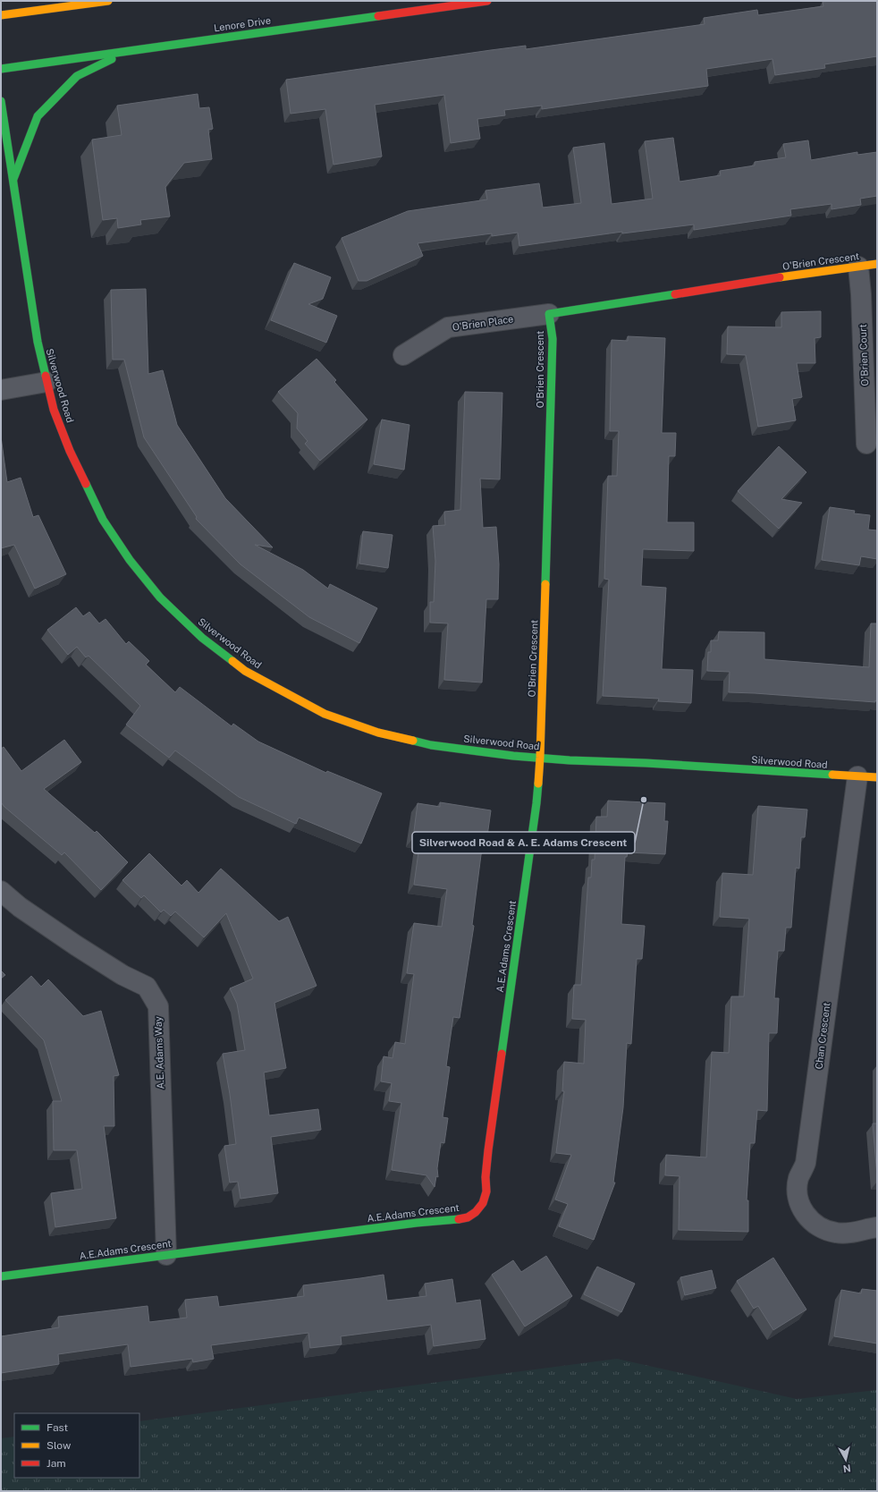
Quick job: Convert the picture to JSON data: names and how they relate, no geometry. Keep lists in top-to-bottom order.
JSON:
{
  "streets": {
    "street": [
      "Lenore Drive",
      "O'Brien Crescent",
      "O'Brien Place",
      "O'Brien Court",
      "Silverwood Road",
      "A.E.Adams Crescent",
      "Chan Crescent",
      "A.E. Adams Way"
    ]
  },
  "crossings": [
    ["O'Brien Crescent", "O'Brien Place"],
    ["O'Brien Crescent", "O'Brien Court"],
    ["O'Brien Crescent", "Silverwood Road"],
    ["O'Brien Crescent", "A.E.Adams Crescent"],
    ["Silverwood Road", "A.E.Adams Crescent"],
    ["Silverwood Road", "Chan Crescent"],
    ["A.E.Adams Crescent", "A.E. Adams Way"]
  ],
  "places": ["Silverwood Road & A. E. Adams Crescent"],
  "legend": ["Fast", "Slow", "Jam"],
  "north": "bottom"
}
